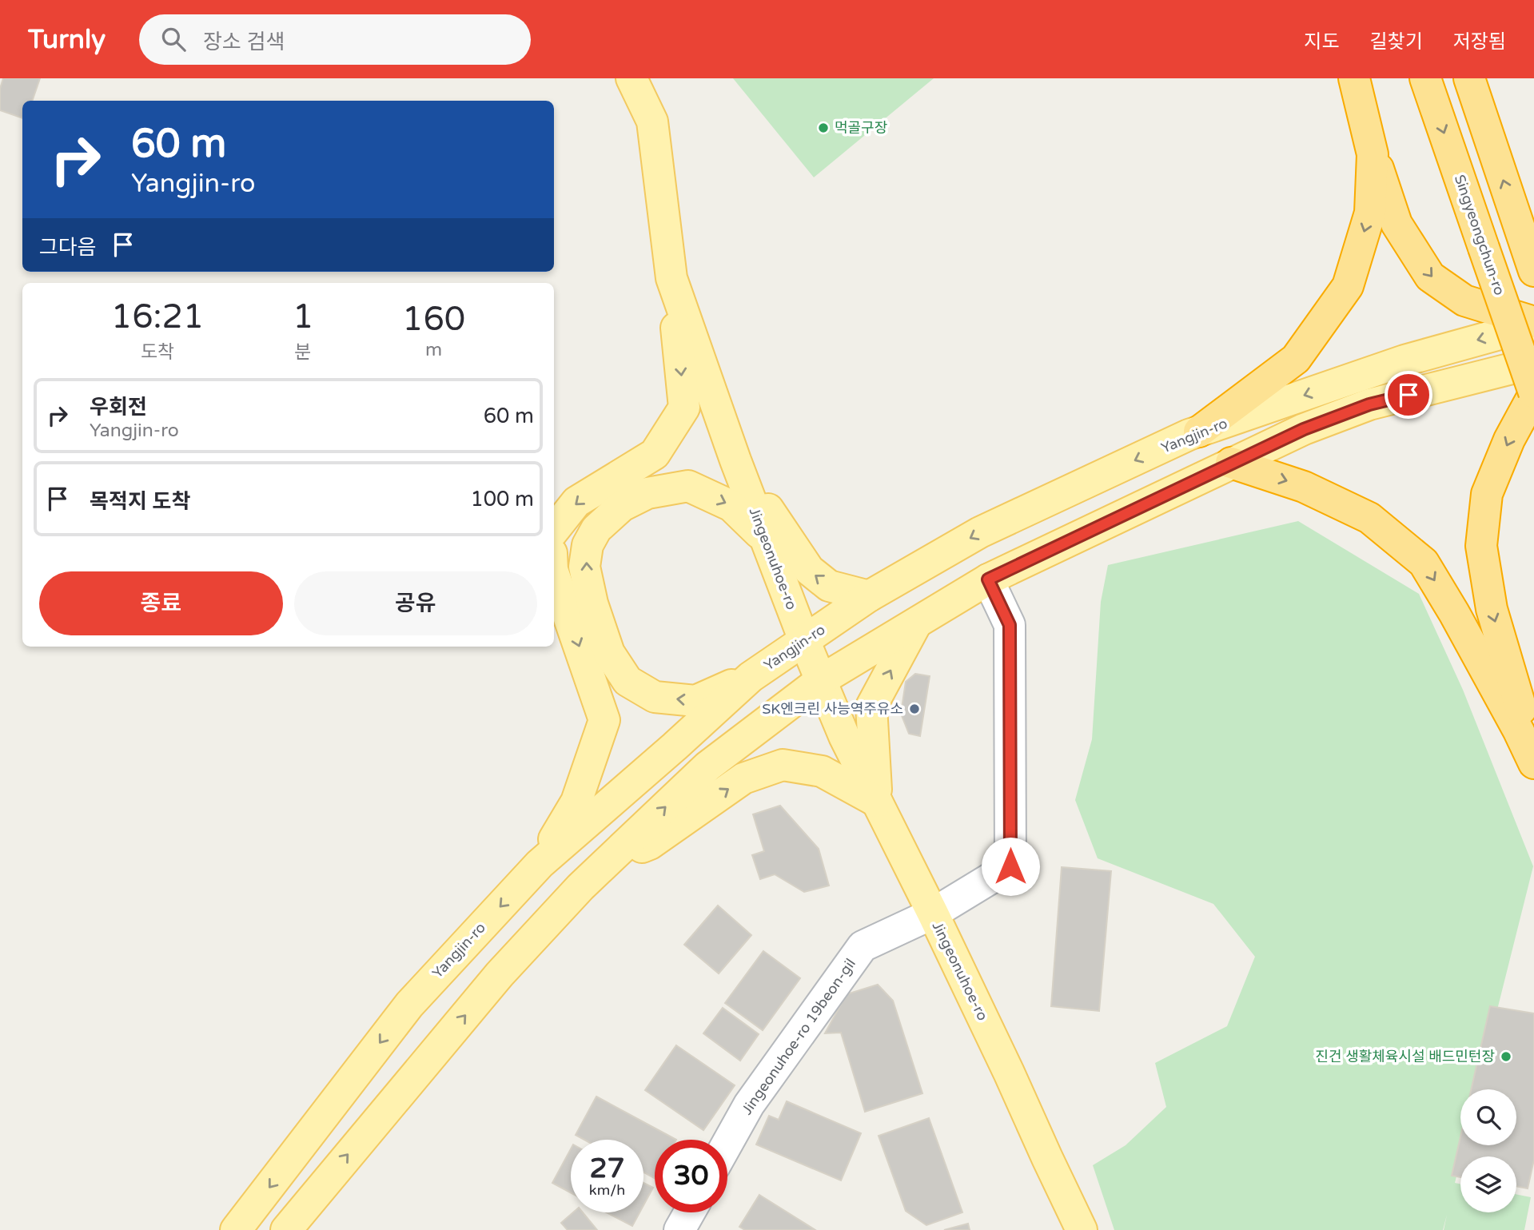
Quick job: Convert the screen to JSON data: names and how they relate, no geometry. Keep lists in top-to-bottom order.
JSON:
{
  "streets": {
    "highway": ["Singyeongchun-ro"],
    "main road": ["Yangjin-ro", "Jingeonuhoe-ro"],
    "street": ["Jingeonuhoe-ro 19beon-gil"]
  },
  "crossings": [
    ["Yangjin-ro", "Jingeonuhoe-ro"],
    ["Jingeonuhoe-ro", "Jingeonuhoe-ro 19beon-gil"]
  ],
  "places": ["먹골구장", "SK엔크린 사능역주유소", "진건 생활체육시설 배드민턴장"],
  "page": {
    "header": "Turnly",
    "search": "장소 검색",
    "nav": ["지도", "길찾기", "저장됨"],
    "turn": ["60 m", "Yangjin-ro"],
    "then": "그다음",
    "eta": [
      "16:21",
      "도착",
      "1",
      "분",
      "160",
      "m"
    ],
    "list": [
      {
        "name": "우회전",
        "note": "Yangjin-ro",
        "value": "60 m"
      },
      {
        "name": "목적지 도착",
        "value": "100 m"
      }
    ],
    "buttons": ["종료", "공유"],
    "speed": "27 km/h",
    "limit": "30"
  }
}
